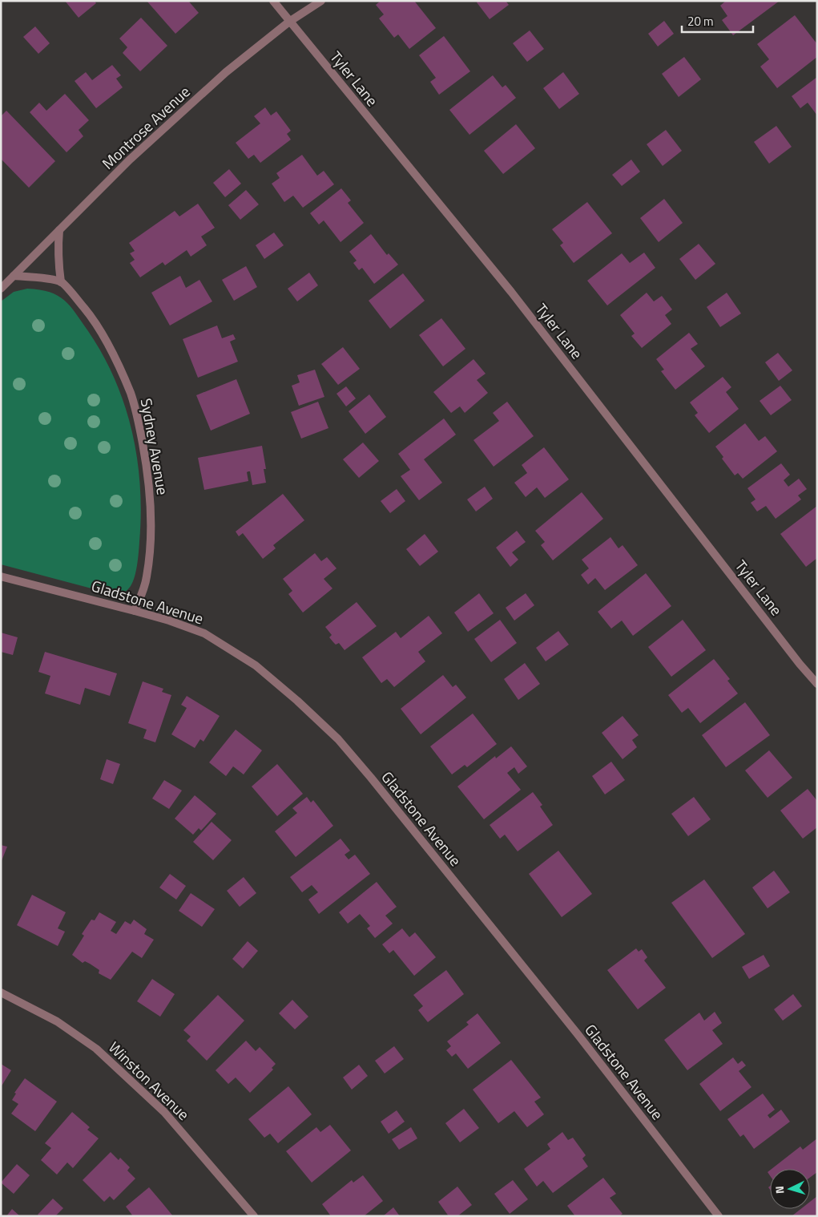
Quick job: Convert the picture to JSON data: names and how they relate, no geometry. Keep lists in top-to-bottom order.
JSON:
{
  "streets": {
    "street": [
      "Tyler Lane",
      "Montrose Avenue",
      "Sydney Avenue",
      "Gladstone Avenue",
      "Winston Avenue"
    ]
  },
  "crossings": [
    ["Tyler Lane", "Montrose Avenue"],
    ["Sydney Avenue", "Gladstone Avenue"]
  ],
  "scale_bar": "20 m",
  "north": "left"
}
